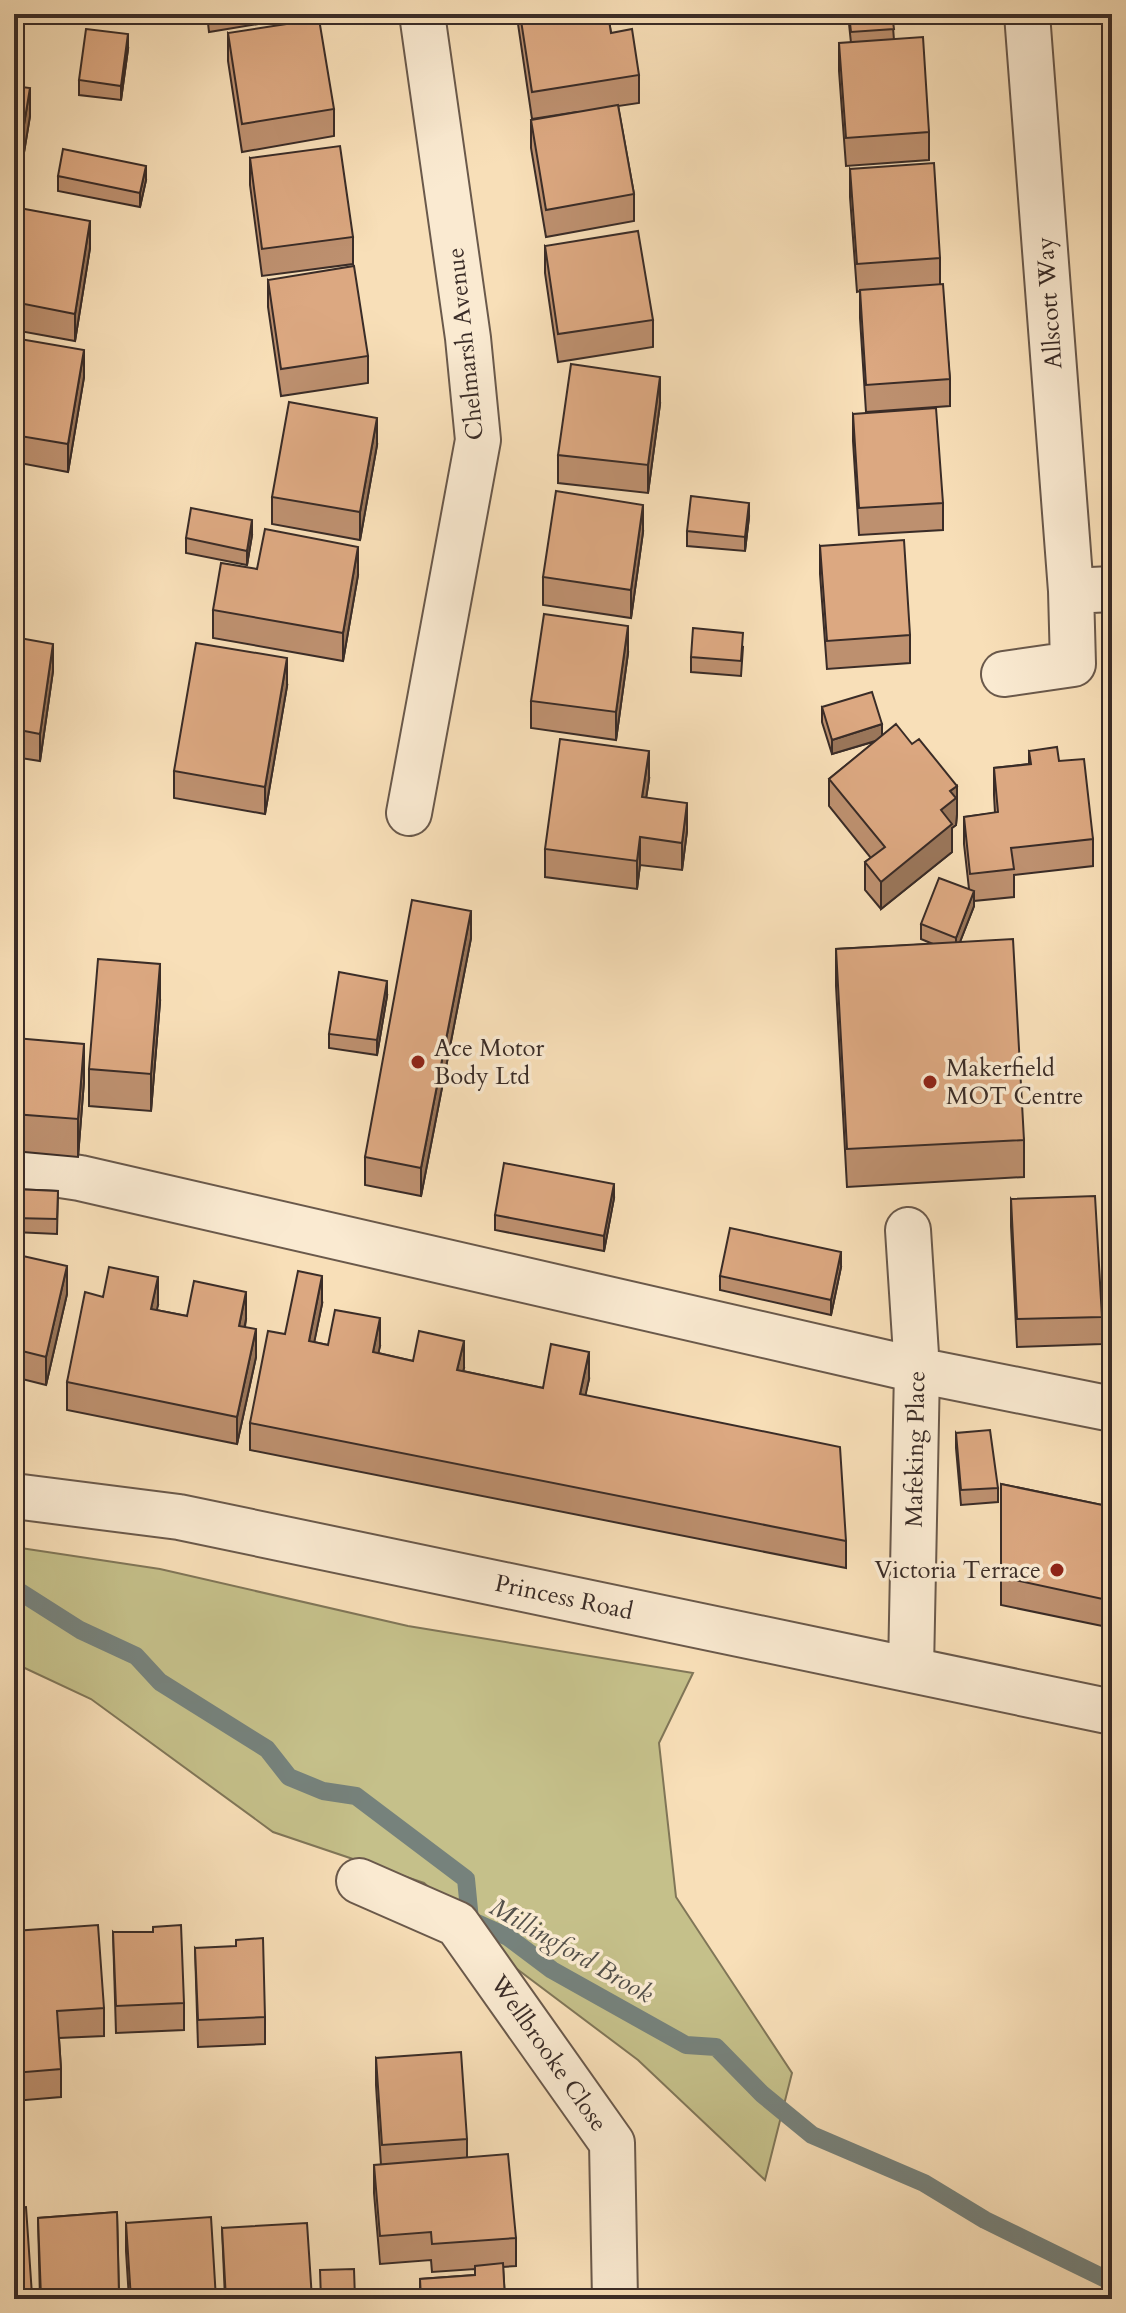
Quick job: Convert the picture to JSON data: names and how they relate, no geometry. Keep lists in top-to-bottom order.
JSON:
{
  "streets": {
    "street": [
      "Allscott Way",
      "Chelmarsh Avenue",
      "Mafeking Place",
      "Princess Road",
      "Wellbrooke Close"
    ]
  },
  "crossings": [
    ["Mafeking Place", "Princess Road"]
  ],
  "water": ["Millingford Brook"],
  "places": ["Ace Motor Body Ltd", "Makerfield MOT Centre", "Victoria Terrace"]
}
